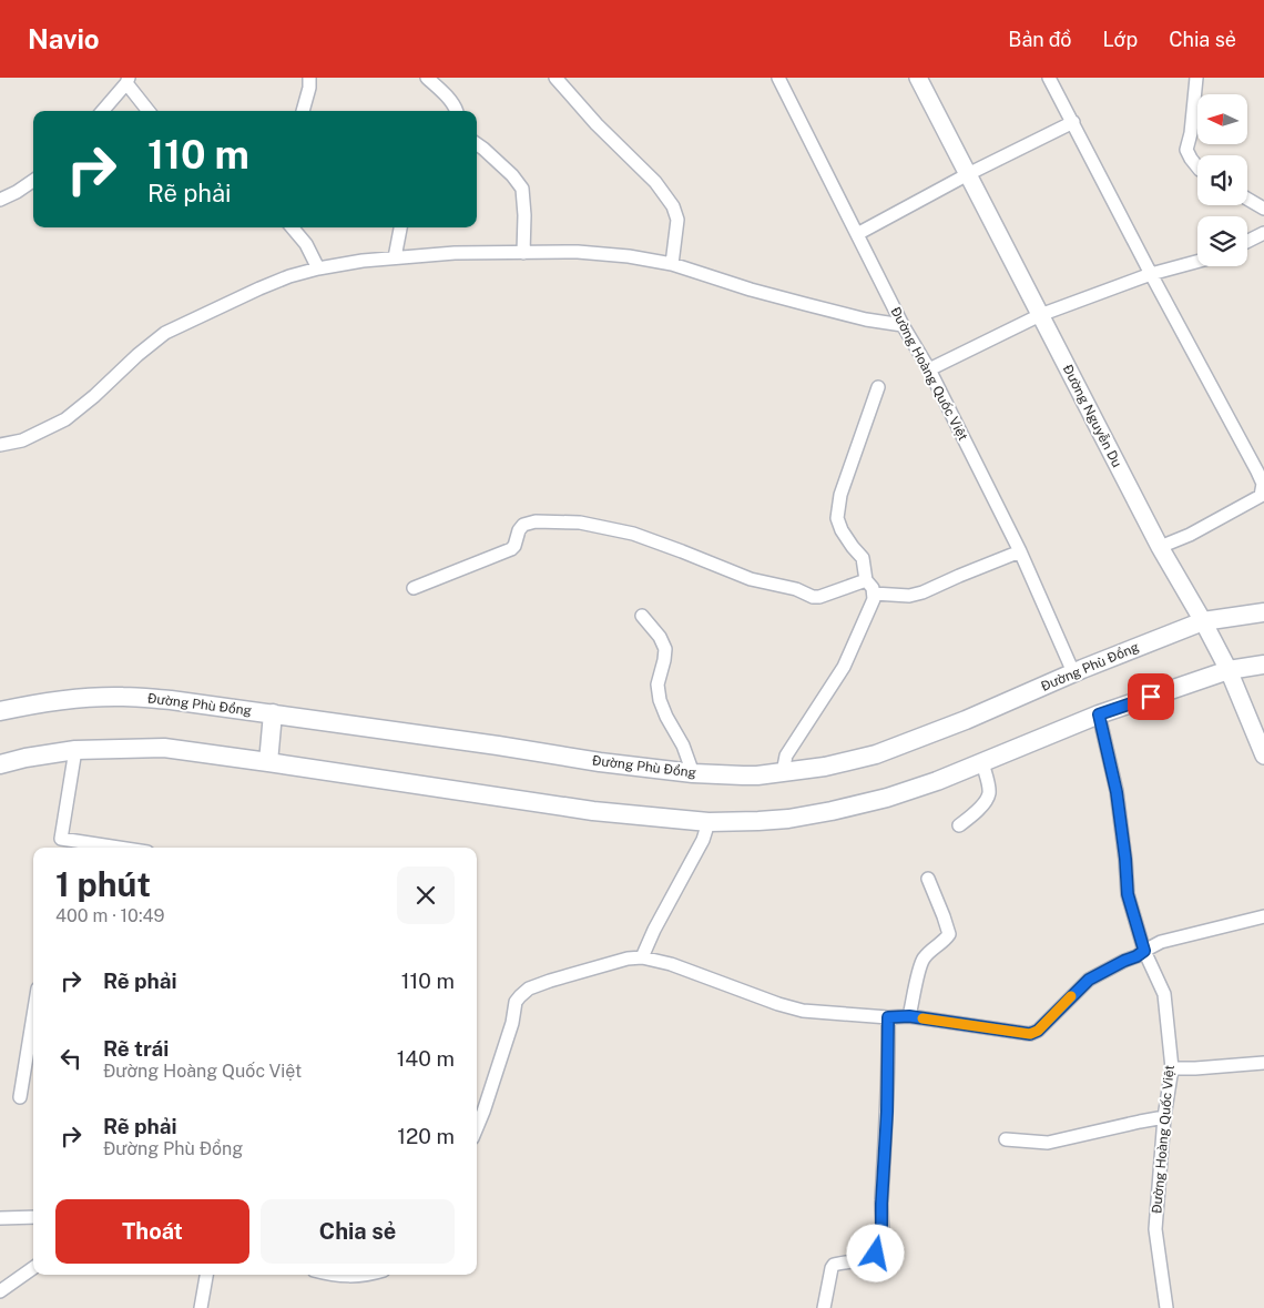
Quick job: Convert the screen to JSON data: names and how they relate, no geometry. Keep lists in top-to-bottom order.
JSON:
{
  "streets": {
    "main road": ["Đường Phù Đổng"],
    "street": ["Đường Hoàng Quốc Việt", "Đường Nguyễn Du"]
  },
  "crossings": [
    ["Đường Hoàng Quốc Việt", "Đường Phù Đổng"],
    ["Đường Nguyễn Du", "Đường Phù Đổng"]
  ],
  "north": "left",
  "page": {
    "header": "Navio",
    "nav": ["Bản đồ", "Lớp", "Chia sẻ"],
    "turn": ["110 m", "Rẽ phải"],
    "heading": ["1 phút", "400 m · 10:49"],
    "list": [
      {
        "name": "Rẽ phải",
        "value": "110 m"
      },
      {
        "name": "Rẽ trái",
        "note": "Đường Hoàng Quốc Việt",
        "value": "140 m"
      },
      {
        "name": "Rẽ phải",
        "note": "Đường Phù Đổng",
        "value": "120 m"
      }
    ],
    "buttons": ["Thoát", "Chia sẻ"]
  }
}
